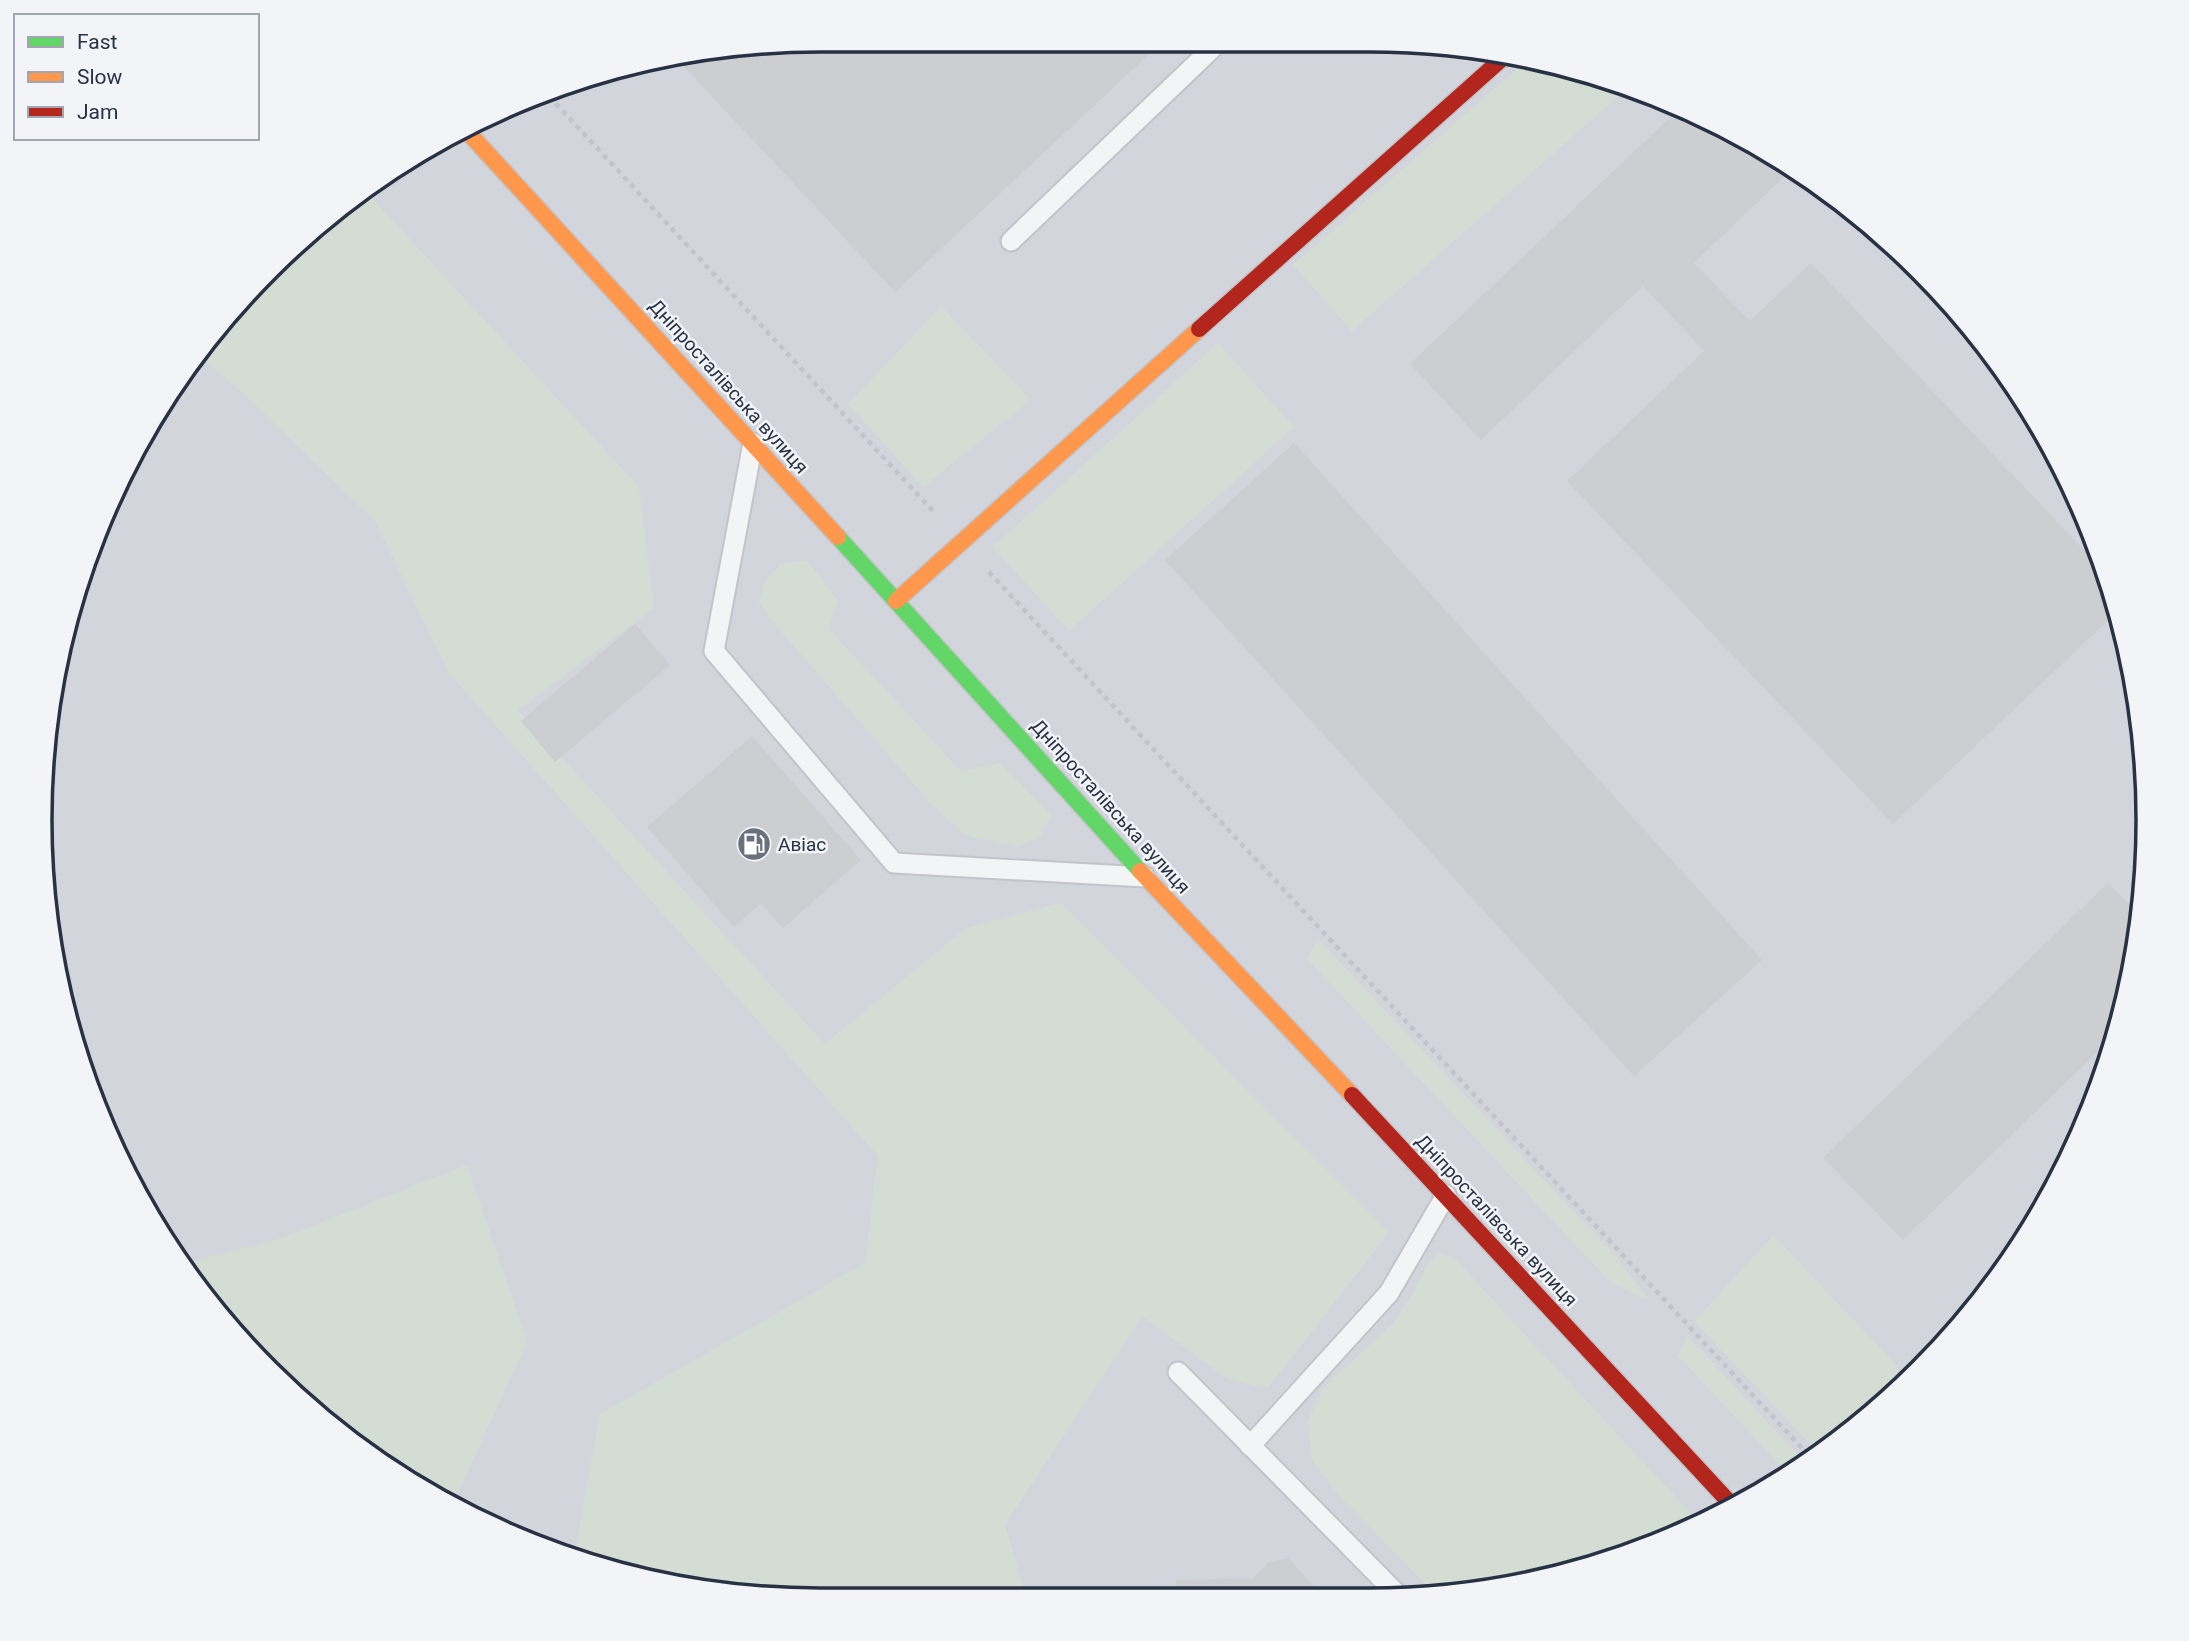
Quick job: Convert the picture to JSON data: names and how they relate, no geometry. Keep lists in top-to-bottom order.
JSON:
{
  "streets": {
    "street": ["Дніпросталівська вулиця"]
  },
  "places": {
    "fuel station": ["Авіас"]
  },
  "legend": ["Fast", "Slow", "Jam"]
}
